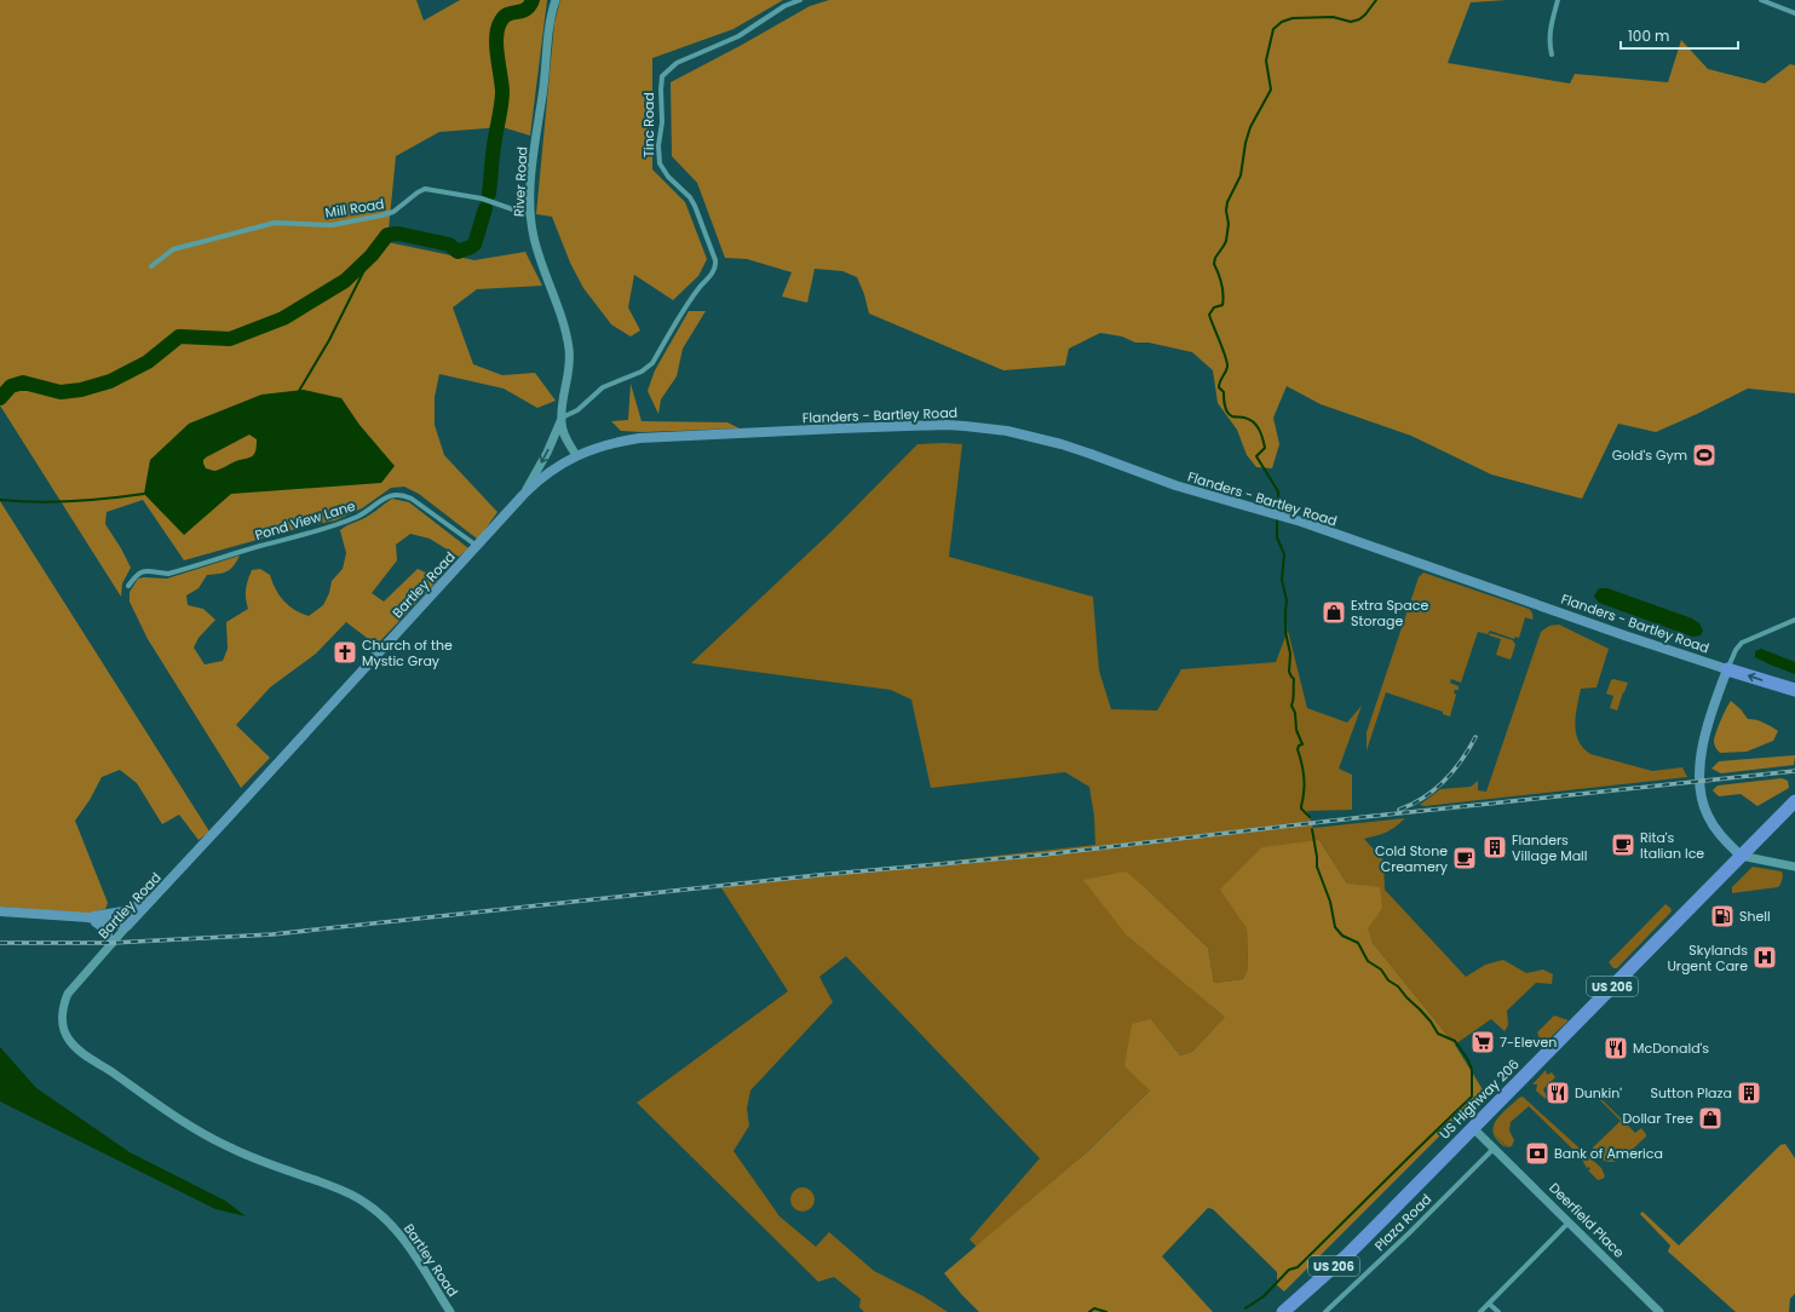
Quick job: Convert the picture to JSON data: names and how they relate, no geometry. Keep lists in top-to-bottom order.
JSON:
{
  "streets": {
    "highway": ["US 206", "US Highway 206"],
    "main road": ["Flanders - Bartley Road", "Bartley Road"],
    "street": [
      "Tinc Road",
      "River Road",
      "Mill Road",
      "Pond View Lane",
      "Deerfield Place",
      "Plaza Road"
    ]
  },
  "crossings": [
    ["Tinc Road", "River Road"],
    ["River Road", "Mill Road"],
    ["River Road", "Flanders - Bartley Road"],
    ["River Road", "Bartley Road"],
    ["Flanders - Bartley Road", "Bartley Road"],
    ["Pond View Lane", "Bartley Road"],
    ["US Highway 206", "Deerfield Place"],
    ["Deerfield Place", "Plaza Road"]
  ],
  "places": {
    "sports": ["Gold's Gym"],
    "shop": ["Extra Space Storage", "Dollar Tree"],
    "church": ["Church of the Mystic Gray"],
    "cafe": ["Rita's Italian Ice", "Cold Stone Creamery"],
    "building": ["Flanders Village Mall", "Sutton Plaza"],
    "fuel station": ["Shell"],
    "hospital": ["Skylands Urgent Care"],
    "supermarket": ["7-Eleven"],
    "restaurant": ["McDonald's", "Dunkin'"],
    "bank": ["Bank of America"]
  },
  "scale_bar": "100 m"
}
